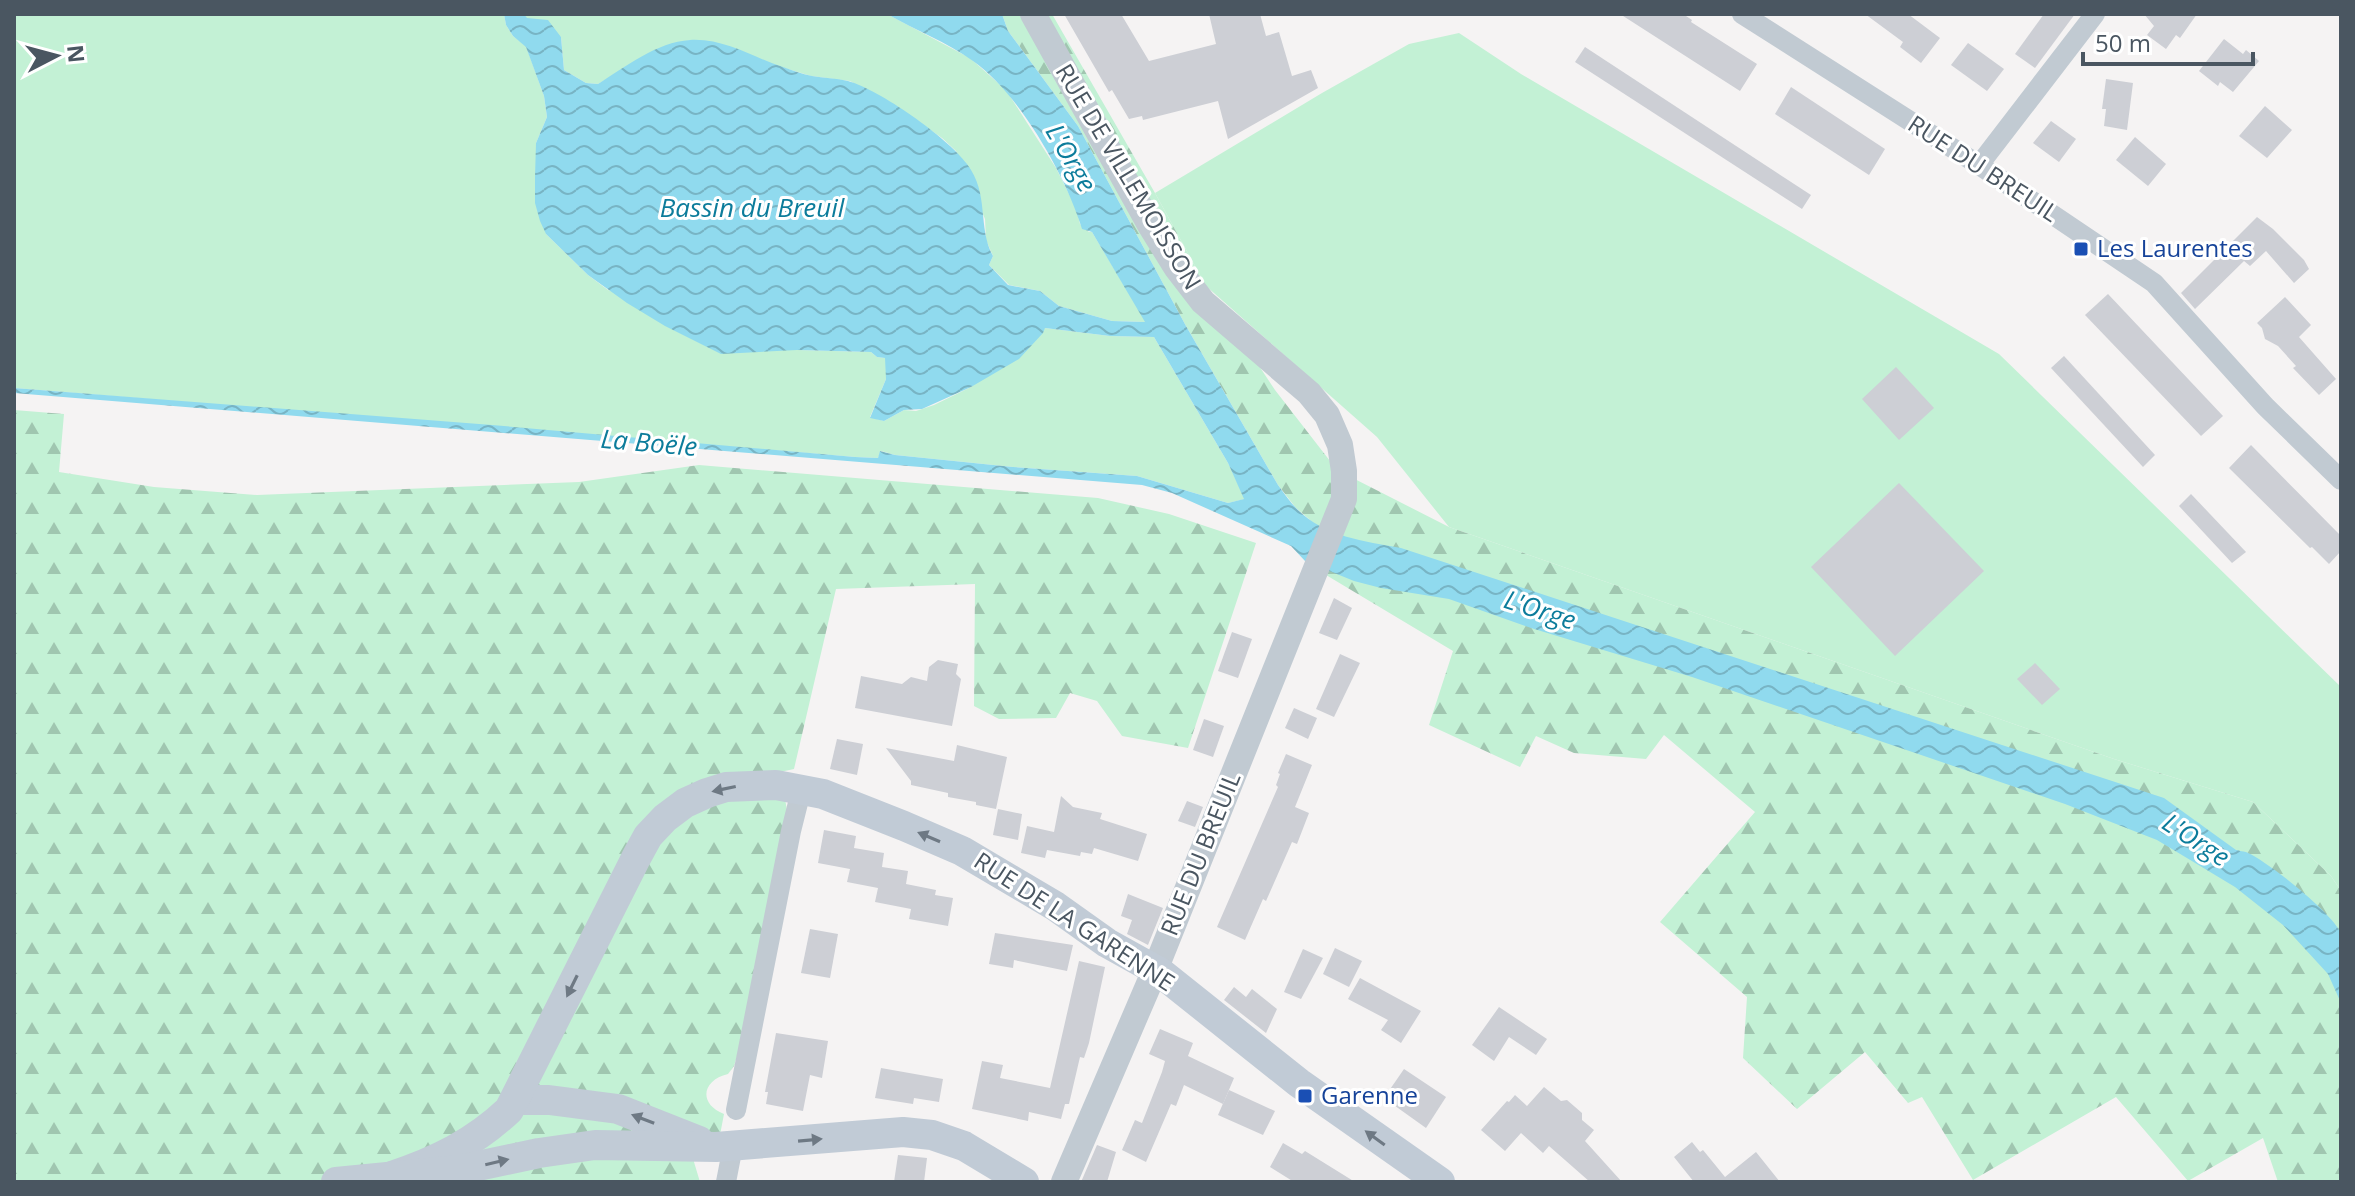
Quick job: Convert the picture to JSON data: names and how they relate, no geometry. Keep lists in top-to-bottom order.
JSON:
{
  "streets": {
    "main road": ["RUE DE LA GARENNE"],
    "street": ["RUE DU BREUIL", "RUE DE VILLEMOISSON"]
  },
  "crossings": [
    ["RUE DU BREUIL", "RUE DE VILLEMOISSON"],
    ["RUE DU BREUIL", "RUE DE LA GARENNE"]
  ],
  "water": ["L'Orge", "Bassin du Breuil", "La Boële"],
  "places": {
    "transit": ["Les Laurentes", "Garenne"]
  },
  "scale_bar": "50 m",
  "north": "right"
}
